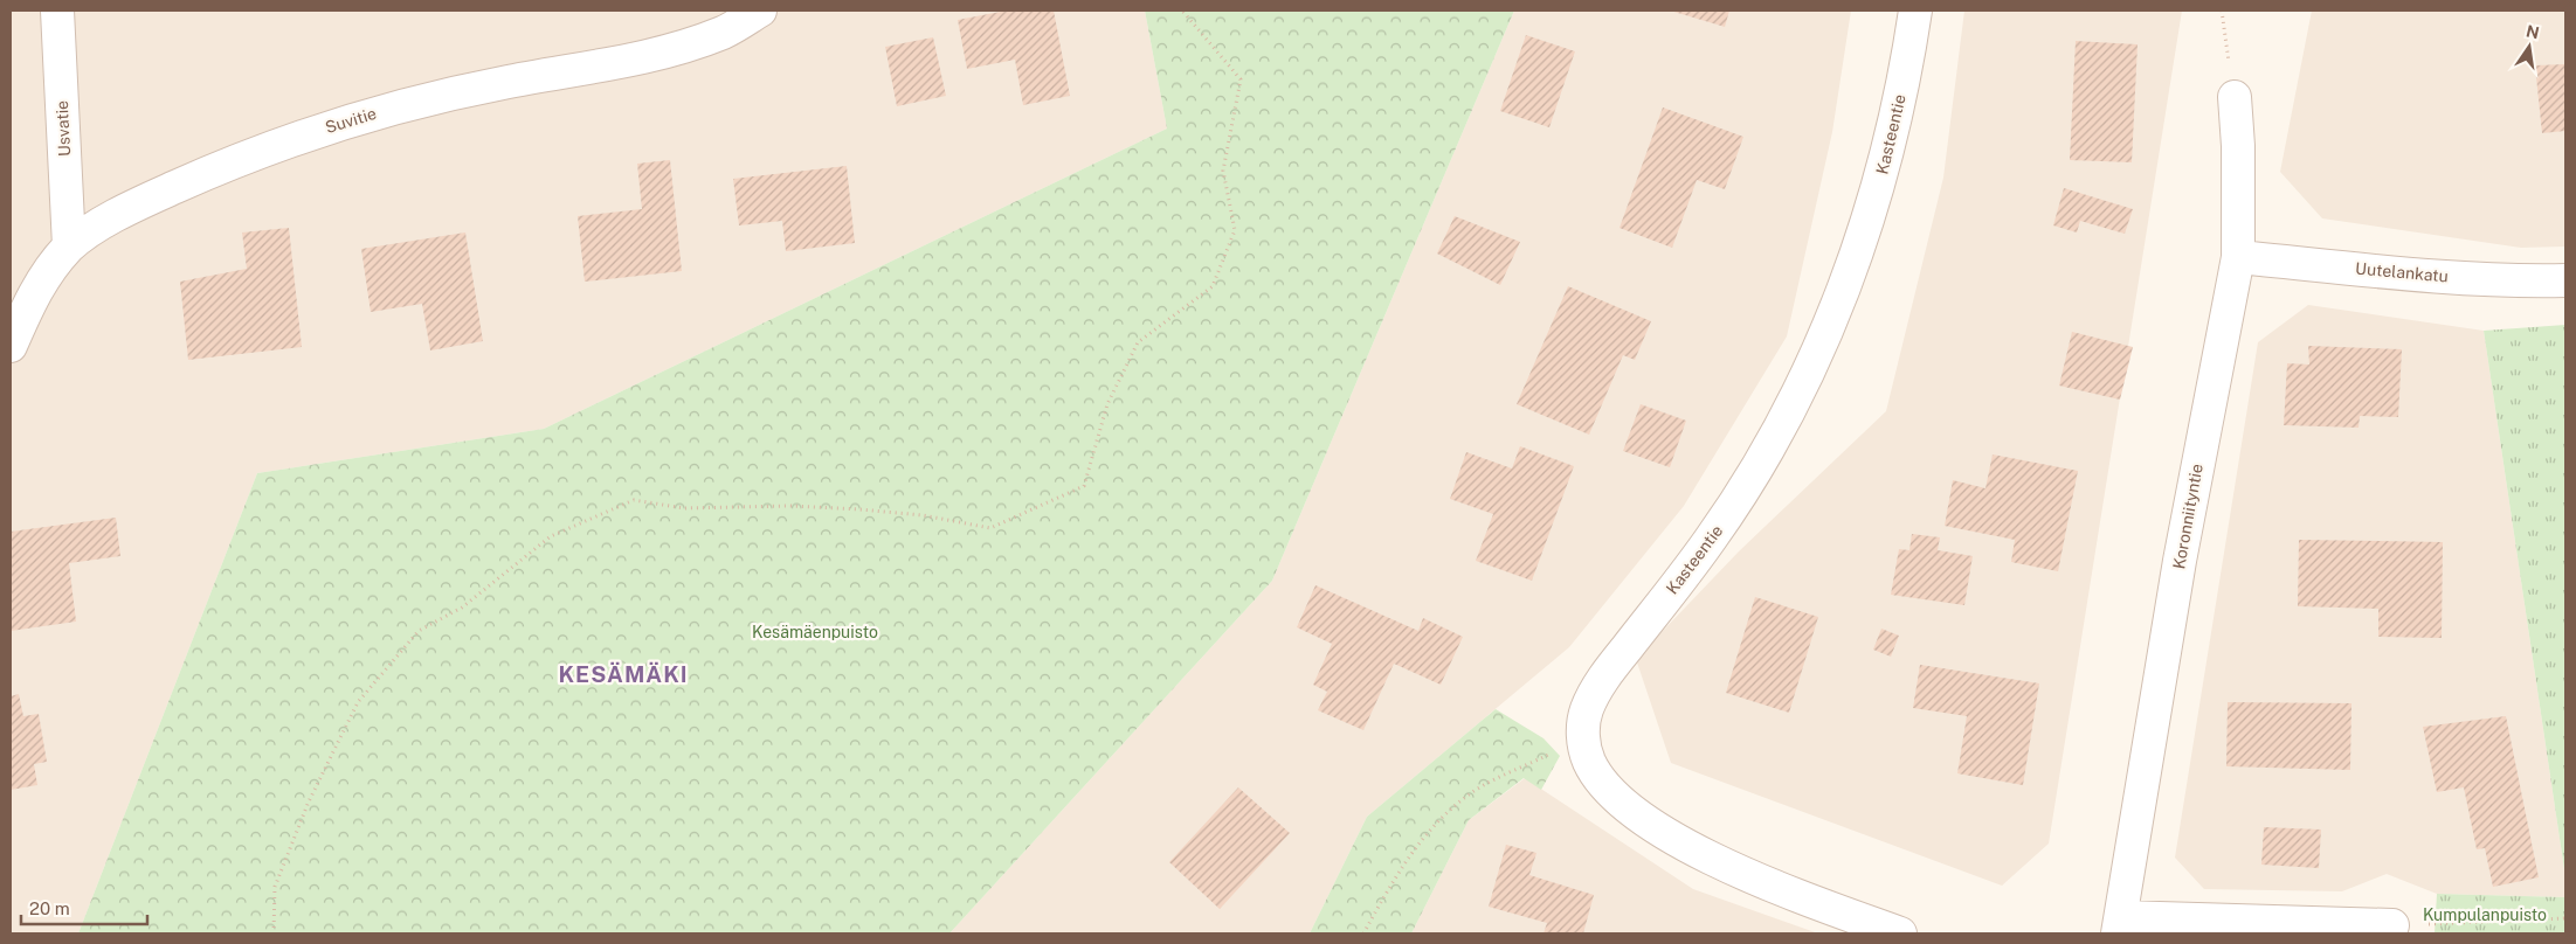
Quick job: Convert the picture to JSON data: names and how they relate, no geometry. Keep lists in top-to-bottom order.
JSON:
{
  "streets": {
    "street": [
      "Suvitie",
      "Usvatie",
      "Kasteentie",
      "Uutelankatu",
      "Koronniityntie"
    ]
  },
  "crossings": [
    ["Suvitie", "Usvatie"],
    ["Uutelankatu", "Koronniityntie"]
  ],
  "districts": ["KESÄMÄKI"],
  "parks": ["Kesämäenpuisto", "Kumpulanpuisto"],
  "scale_bar": "20 m",
  "north": "top"
}
